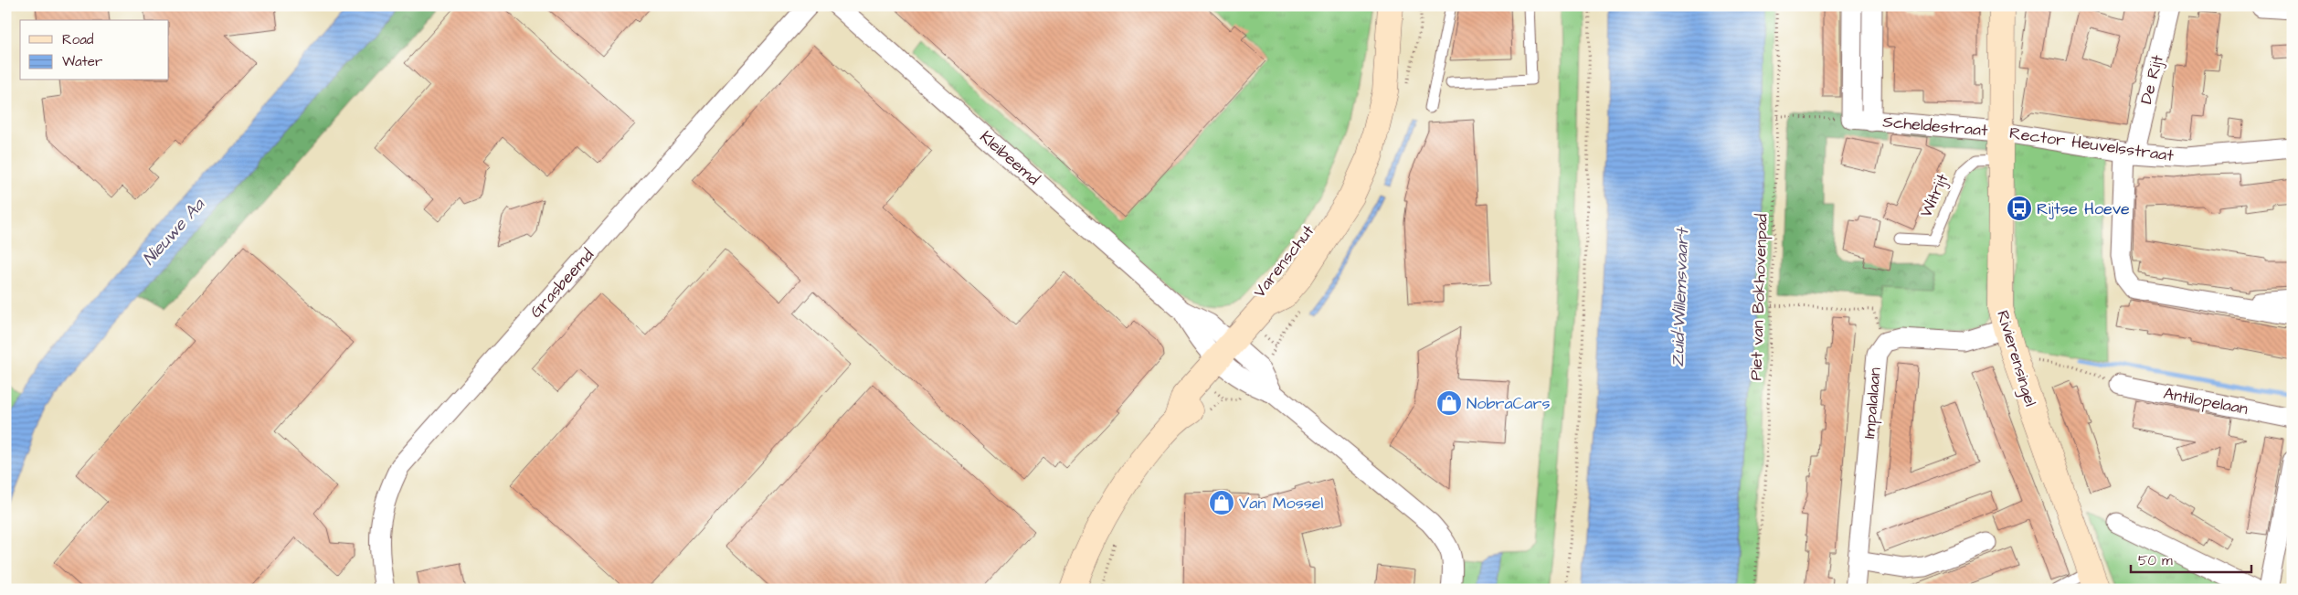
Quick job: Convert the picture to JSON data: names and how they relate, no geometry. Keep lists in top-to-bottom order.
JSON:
{
  "streets": {
    "street": [
      "De Rijt",
      "Scheldestraat",
      "Rector Heuvelsstraat",
      "Kleibeemd",
      "Varenschut",
      "Grasbeemd",
      "Rivierensingel",
      "Antilopelaan",
      "Impalalaan"
    ],
    "lane": ["Witrijt"],
    "path": ["Piet van Bokhovenpad"]
  },
  "crossings": [
    ["De Rijt", "Rector Heuvelsstraat"],
    ["Scheldestraat", "Rector Heuvelsstraat"],
    ["Scheldestraat", "Rivierensingel"],
    ["Rector Heuvelsstraat", "Rivierensingel"],
    ["Kleibeemd", "Varenschut"],
    ["Witrijt", "Rivierensingel"]
  ],
  "water": ["Nieuwe Aa", "Zuid-Willemsvaart"],
  "places": {
    "bus stop": ["Rijtse Hoeve"],
    "shop": ["NobraCars", "Van Mossel"]
  },
  "legend": ["Road", "Water"],
  "scale_bar": "50 m"
}
